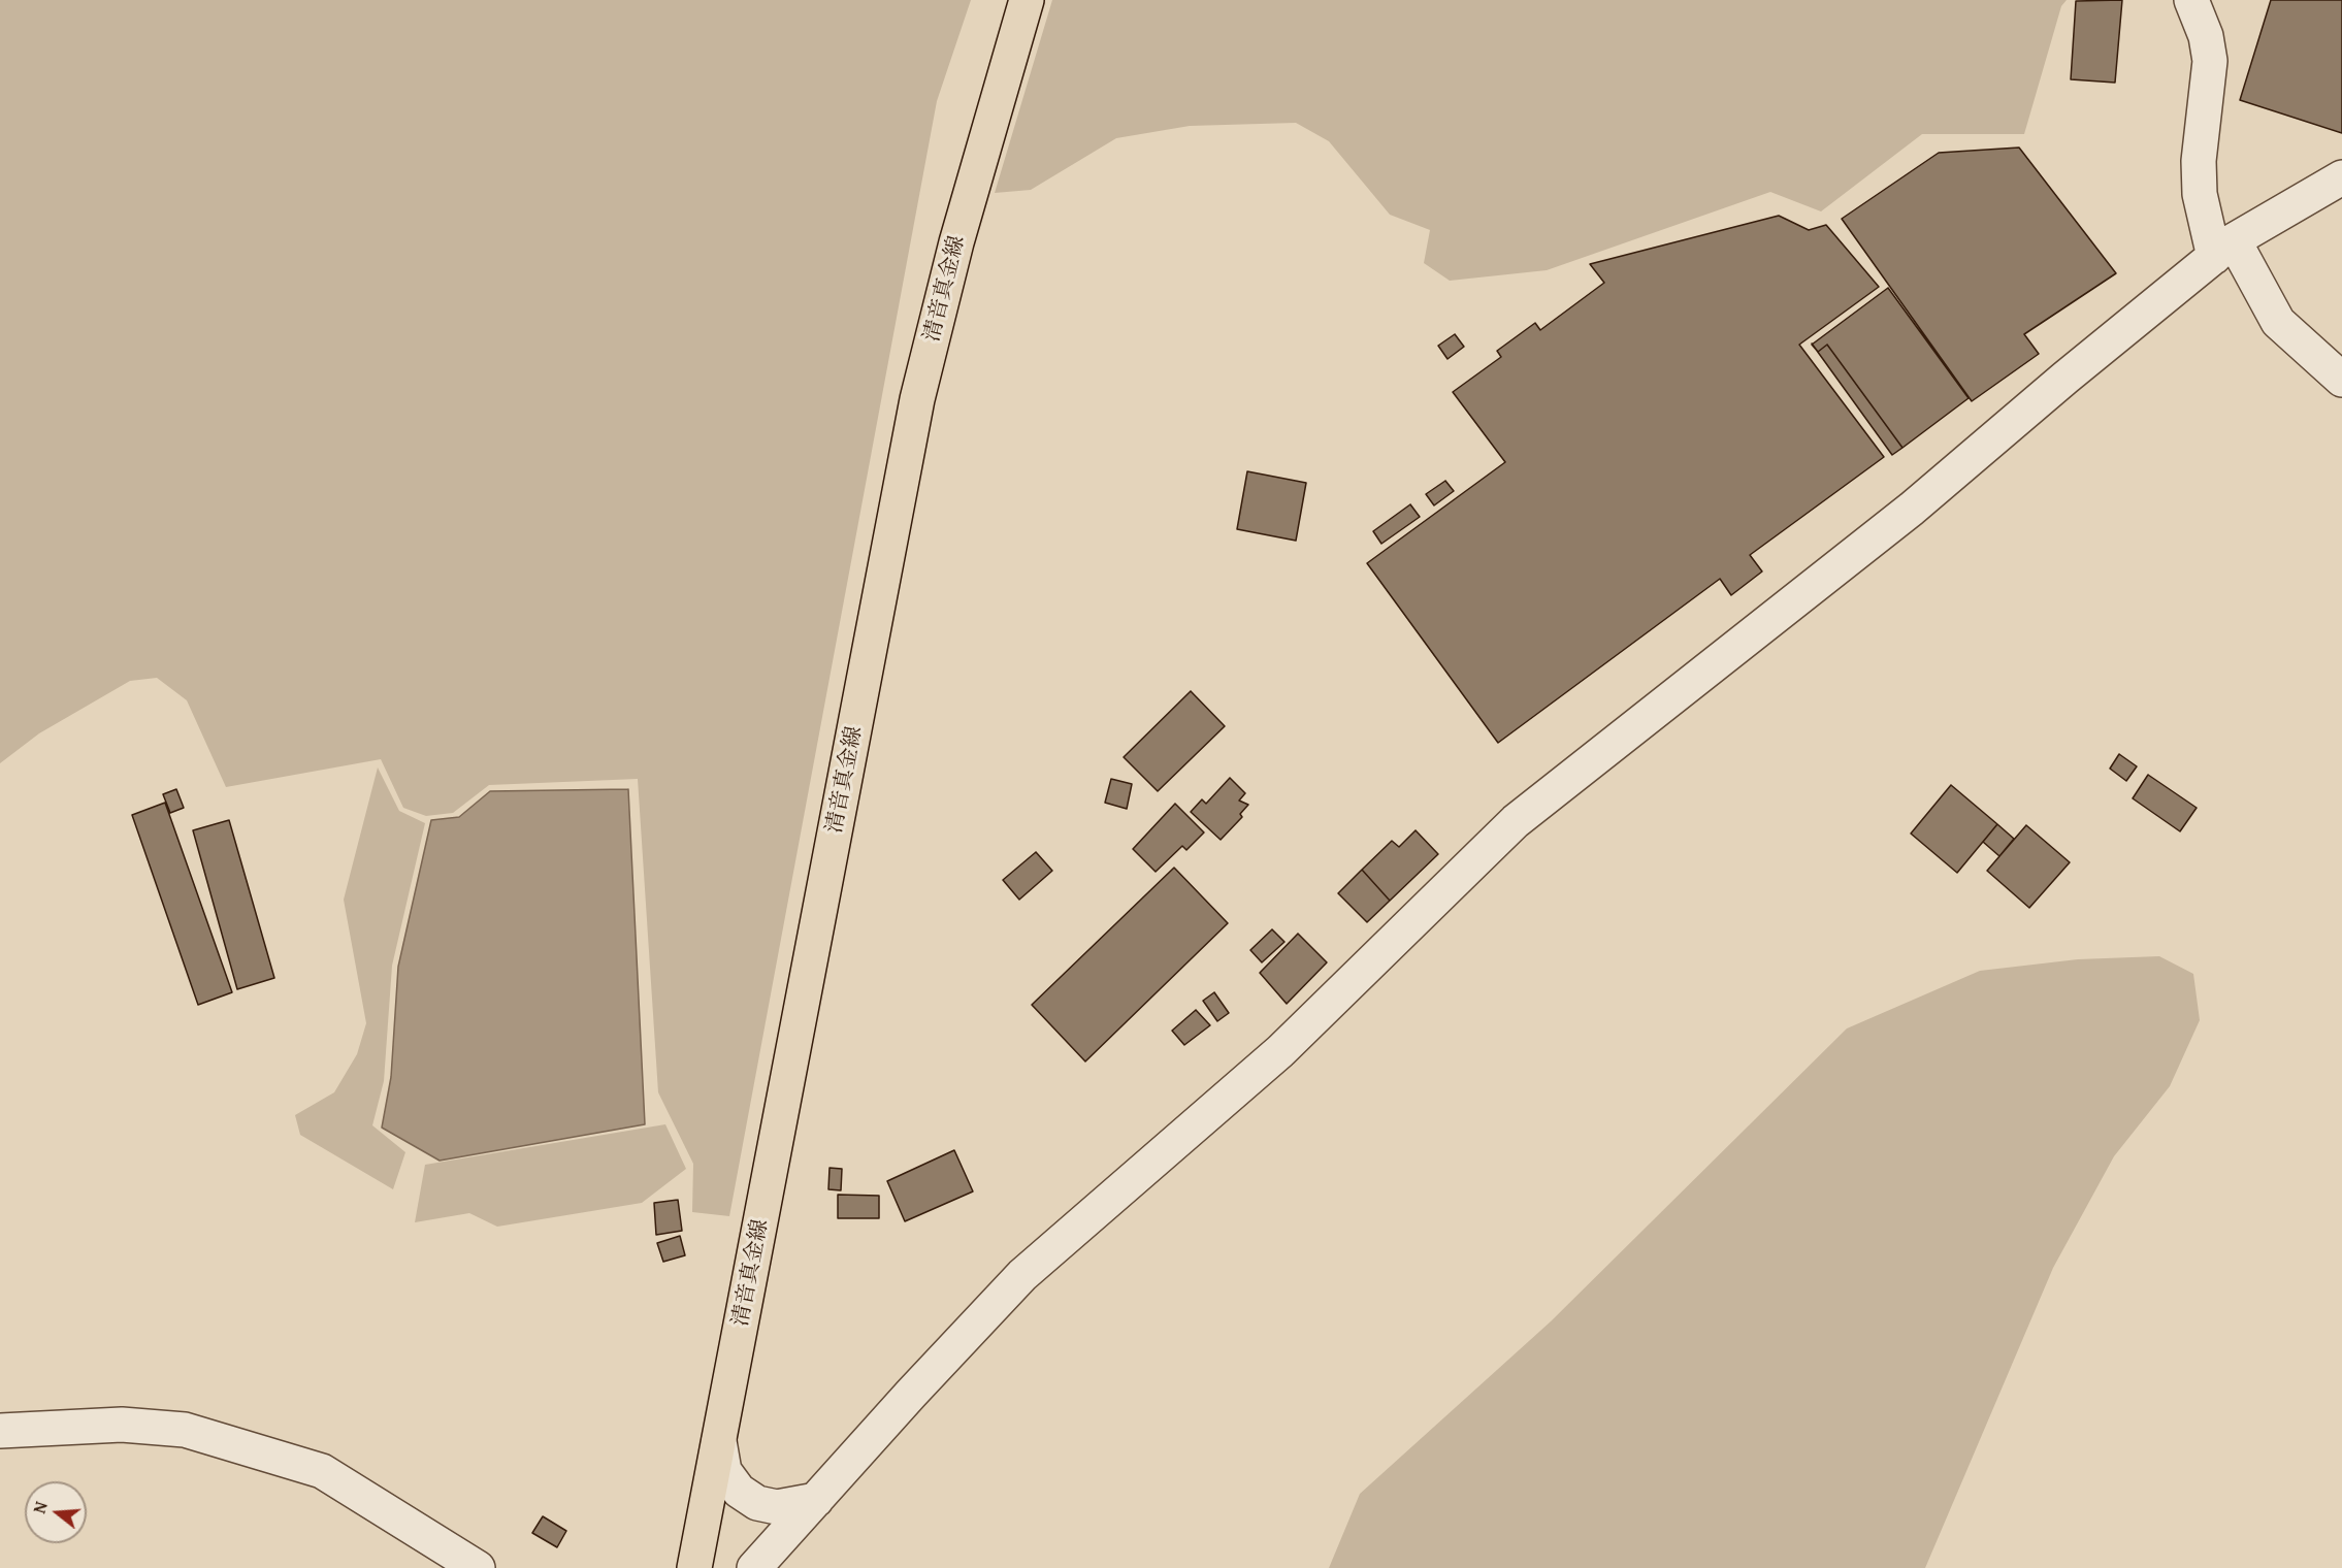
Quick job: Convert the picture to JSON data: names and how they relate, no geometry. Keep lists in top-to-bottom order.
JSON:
{
  "streets": {
    "main road": ["清音真金線"]
  },
  "north": "left"
}
